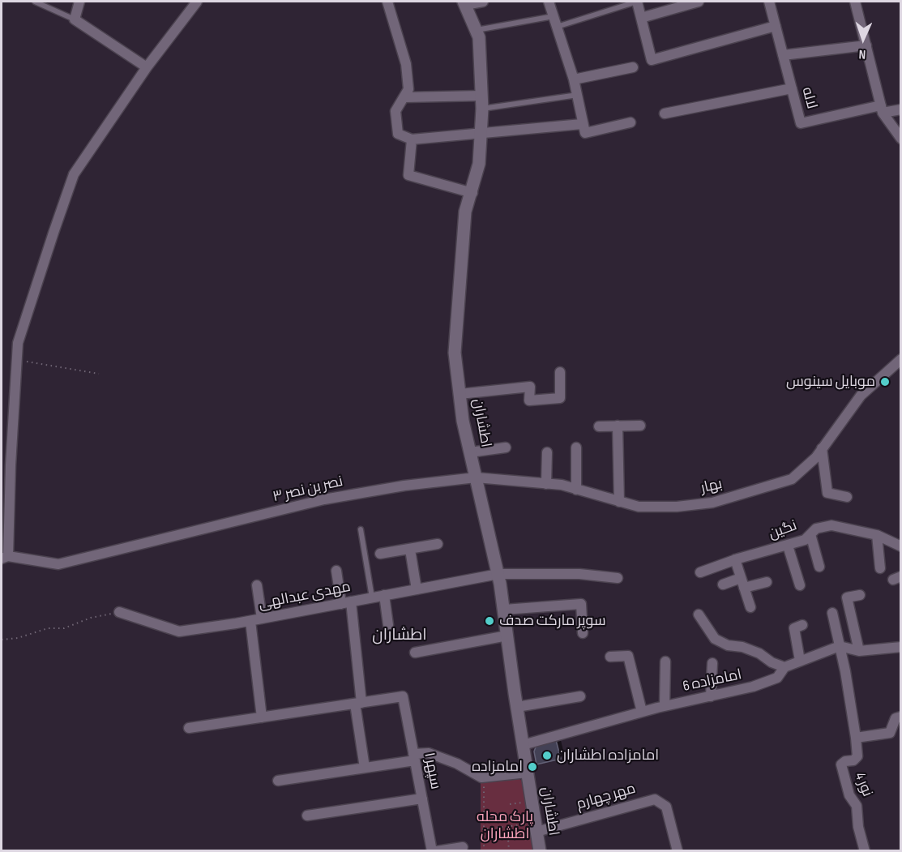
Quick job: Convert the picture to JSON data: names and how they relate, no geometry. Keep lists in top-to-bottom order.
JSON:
{
  "streets": {
    "street": [
      "لاله",
      "اطشاران",
      "بهار",
      "نصر بن نصر ۳",
      "نگین",
      "مهدی عبدالهی",
      "امامزاده 6",
      "سپهر ۱",
      "نور 4",
      "مهر چهارم"
    ]
  },
  "crossings": [
    ["اطشاران", "بهار"],
    ["اطشاران", "نصر بن نصر ۳"],
    ["اطشاران", "مهدی عبدالهی"],
    ["اطشاران", "امامزاده 6"],
    ["اطشاران", "مهر چهارم"],
    ["بهار", "نصر بن نصر ۳"]
  ],
  "districts": ["اطشاران"],
  "parks": ["پارک محله اطشاران"],
  "places": [
    "موبایل سینوس",
    "سوپر مارکت صدف",
    "امامزاده اطشاران",
    "امامزاده"
  ],
  "north": "bottom"
}
